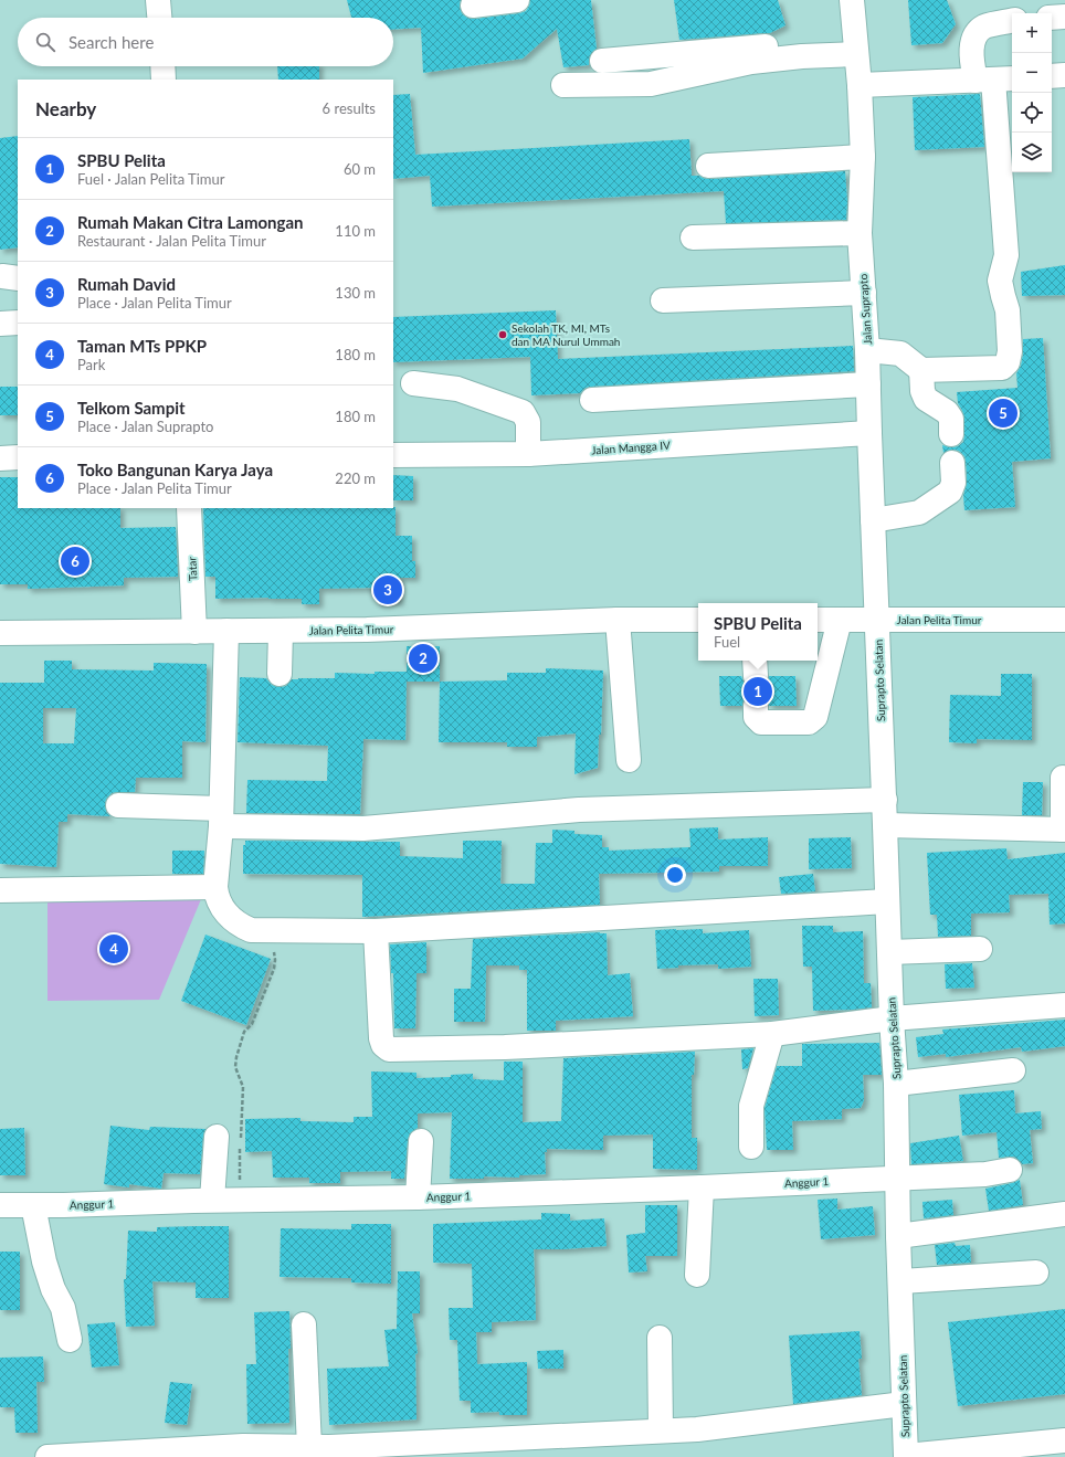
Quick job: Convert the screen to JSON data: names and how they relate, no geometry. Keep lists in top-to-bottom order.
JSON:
{
  "streets": {
    "street": [
      "Jalan Suprapto",
      "Jalan Mangga IV",
      "Tatar",
      "Jalan Pelita Timur",
      "Suprapto Selatan",
      "Anggur 1"
    ]
  },
  "crossings": [
    ["Jalan Suprapto", "Jalan Mangga IV"],
    ["Jalan Suprapto", "Jalan Pelita Timur"],
    ["Jalan Suprapto", "Suprapto Selatan"],
    ["Tatar", "Jalan Pelita Timur"],
    ["Jalan Pelita Timur", "Suprapto Selatan"],
    ["Suprapto Selatan", "Anggur 1"]
  ],
  "places": ["Sekolah TK, MI, MTs dan MA Nurul Ummah"],
  "page": {
    "map_buttons": ["+", "−"],
    "search": "Search here",
    "heading": ["Nearby", "6 results"],
    "list": [
      {
        "mark": "1",
        "name": "SPBU Pelita",
        "note": "Fuel · Jalan Pelita Timur",
        "value": "60 m"
      },
      {
        "mark": "2",
        "name": "Rumah Makan Citra Lamongan",
        "note": "Restaurant · Jalan Pelita Timur",
        "value": "110 m"
      },
      {
        "mark": "3",
        "name": "Rumah David",
        "note": "Place · Jalan Pelita Timur",
        "value": "130 m"
      },
      {
        "mark": "4",
        "name": "Taman MTs PPKP",
        "note": "Park",
        "value": "180 m"
      },
      {
        "mark": "5",
        "name": "Telkom Sampit",
        "note": "Place · Jalan Suprapto",
        "value": "180 m"
      },
      {
        "mark": "6",
        "name": "Toko Bangunan Karya Jaya",
        "note": "Place · Jalan Pelita Timur",
        "value": "220 m"
      }
    ],
    "pins": [
      "5",
      "6",
      "3",
      "2",
      "1",
      "4"
    ],
    "popup": ["SPBU Pelita", "Fuel"]
  }
}
